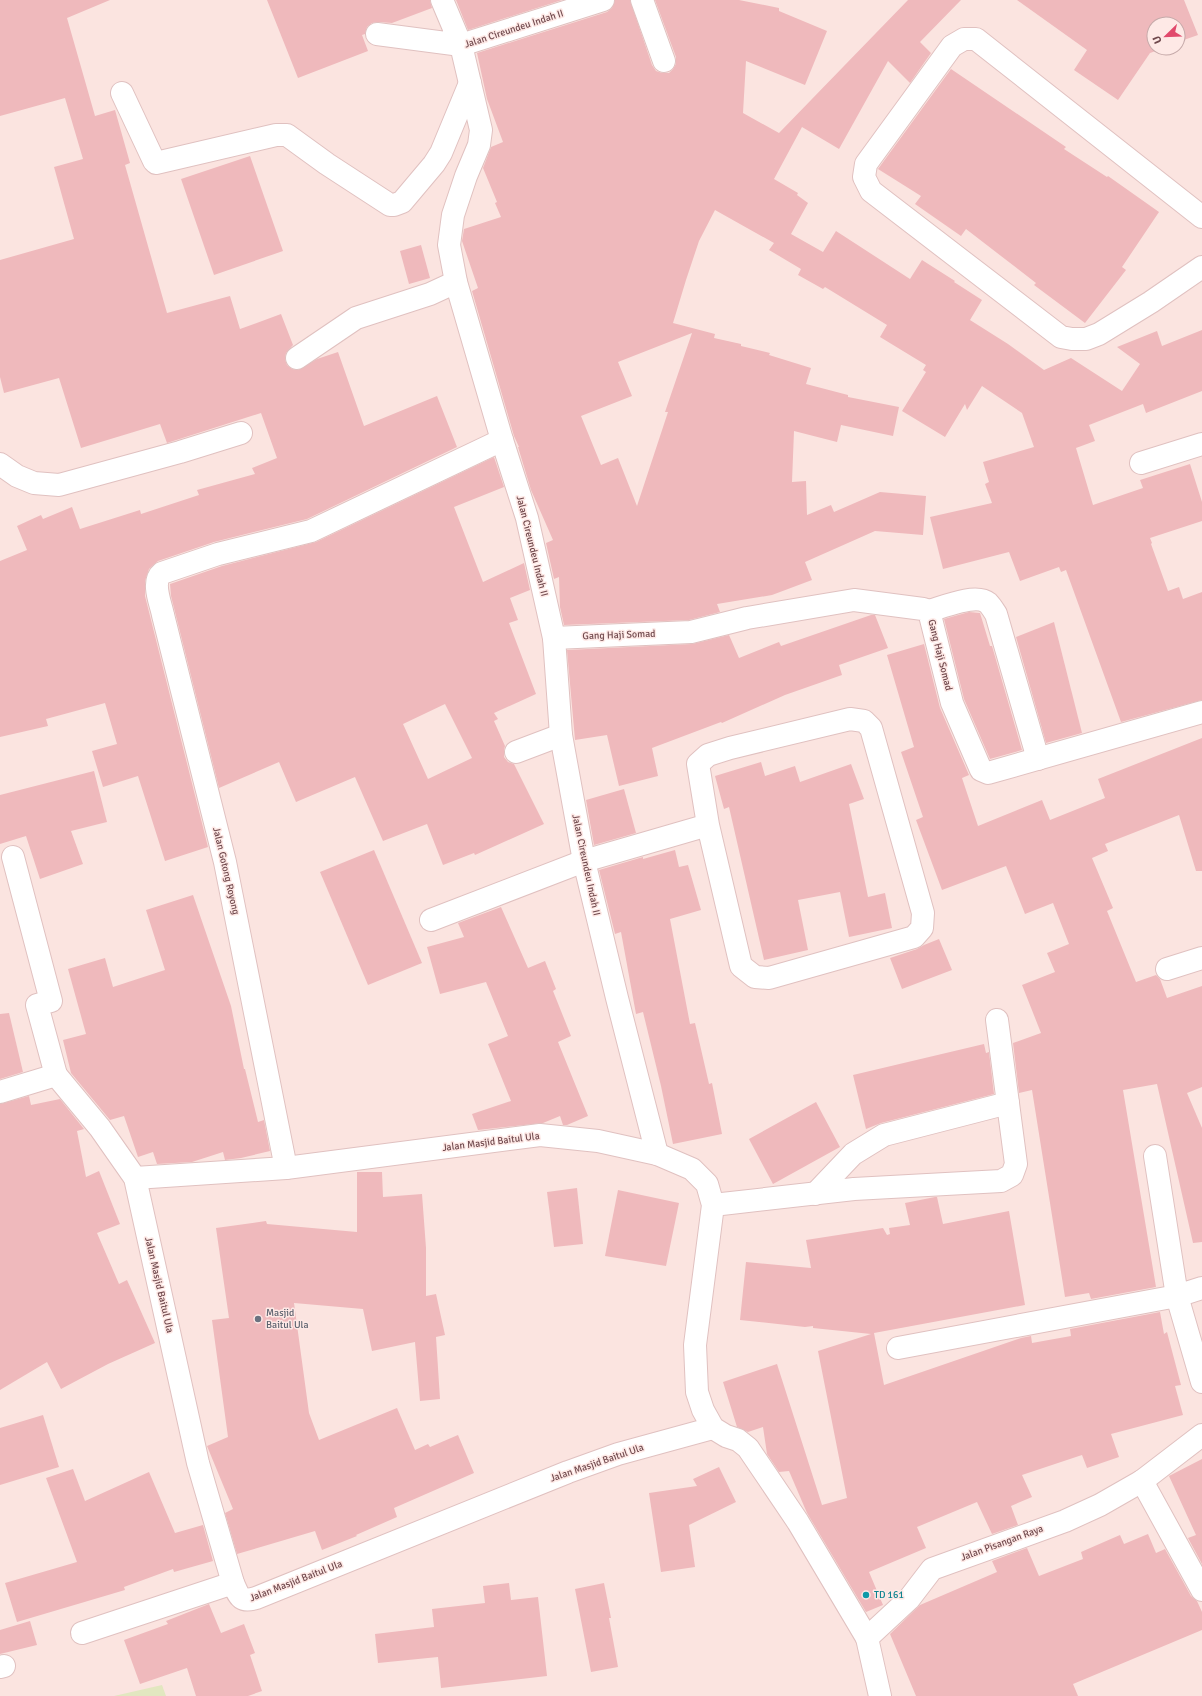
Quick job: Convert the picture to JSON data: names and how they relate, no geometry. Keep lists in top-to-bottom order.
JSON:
{
  "streets": {
    "street": [
      "Jalan Cireundeu Indah II",
      "Gang Haji Somad",
      "Jalan Gotong Royong",
      "Jalan Masjid Baitul Ula",
      "Jalan Pisangan Raya"
    ]
  },
  "crossings": [
    ["Jalan Cireundeu Indah II", "Gang Haji Somad"],
    ["Jalan Cireundeu Indah II", "Jalan Gotong Royong"],
    ["Jalan Cireundeu Indah II", "Jalan Masjid Baitul Ula"],
    ["Jalan Gotong Royong", "Jalan Masjid Baitul Ula"]
  ],
  "places": ["Masjid Baitul Ula", "TD 161"],
  "north": "bottom left"
}
